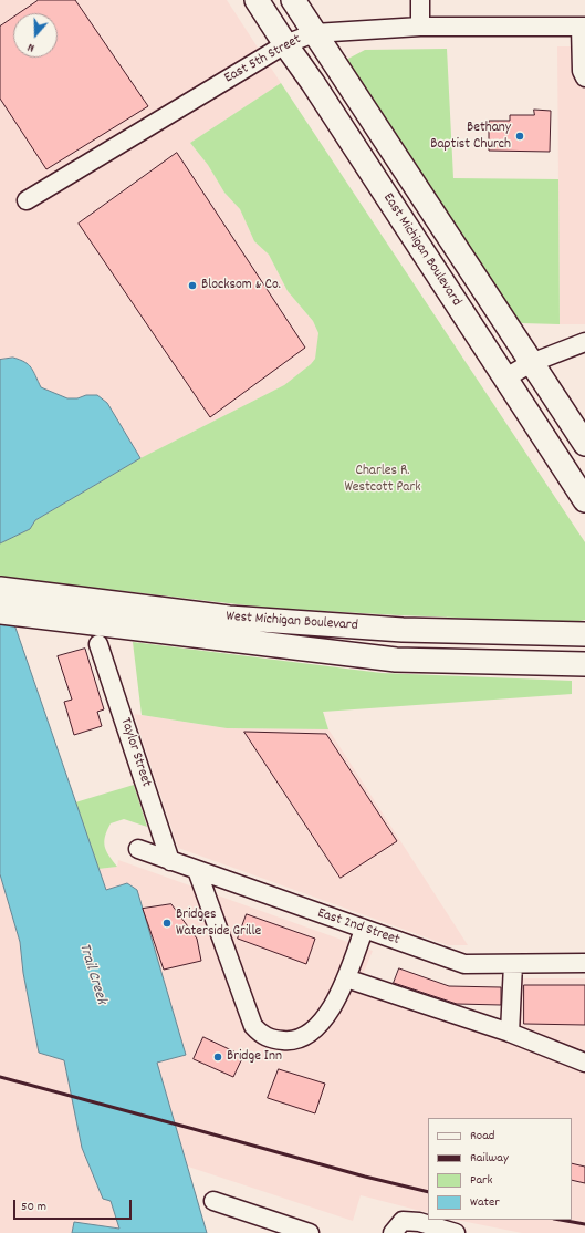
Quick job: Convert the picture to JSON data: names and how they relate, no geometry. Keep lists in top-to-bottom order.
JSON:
{
  "streets": {
    "main road": ["East Michigan Boulevard", "West Michigan Boulevard"],
    "street": ["East 5th Street", "Taylor Street", "East 2nd Street"]
  },
  "crossings": [
    ["East 5th Street", "East Michigan Boulevard"],
    ["Taylor Street", "East 2nd Street"]
  ],
  "water": ["Trail Creek"],
  "parks": ["Charles R. Westcott Park"],
  "places": [
    "Bethany Baptist Church",
    "Blocksom & Co.",
    "Bridges Waterside Grille",
    "Bridge Inn"
  ],
  "legend": [
    "Road",
    "Railway",
    "Park",
    "Water"
  ],
  "scale_bar": "50 m",
  "north": "bottom"
}
